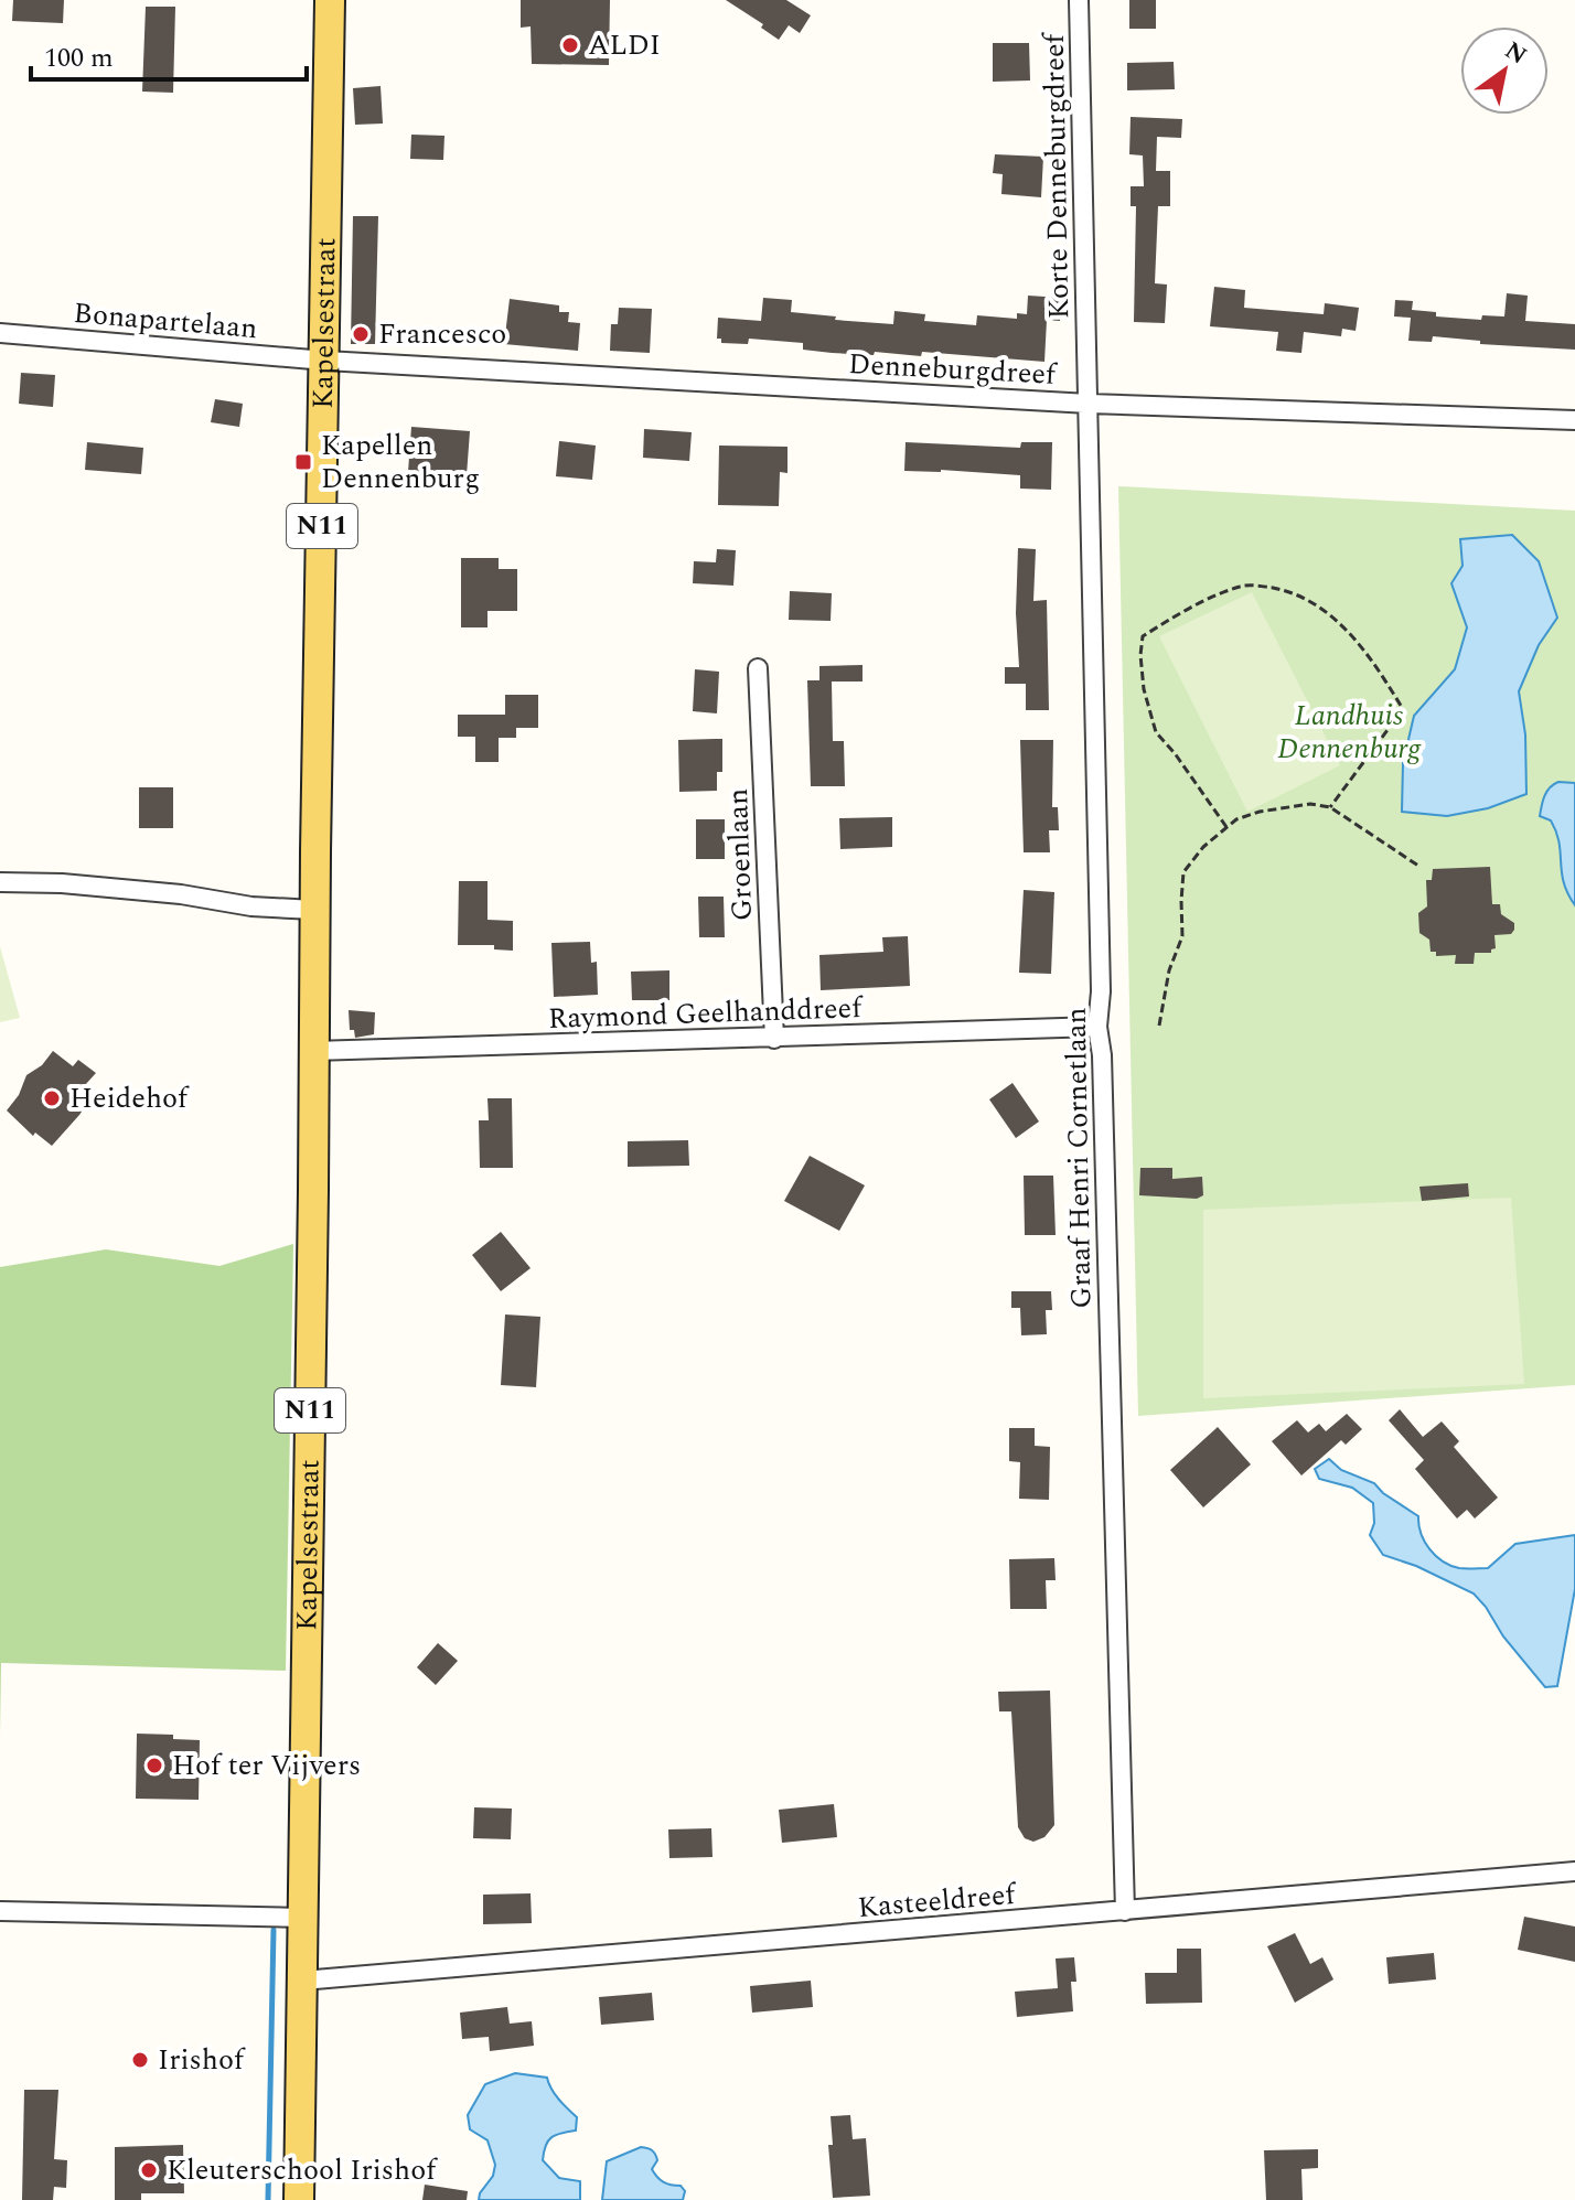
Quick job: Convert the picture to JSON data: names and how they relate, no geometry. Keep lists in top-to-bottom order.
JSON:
{
  "streets": {
    "main road": ["Kapelsestraat", "N11"],
    "street": [
      "Korte Denneburgdreef",
      "Bonapartelaan",
      "Denneburgdreef",
      "Groenlaan",
      "Raymond Geelhanddreef",
      "Graaf Henri Cornetlaan",
      "Kasteeldreef"
    ]
  },
  "crossings": [
    ["Korte Denneburgdreef", "Denneburgdreef"],
    ["Korte Denneburgdreef", "Graaf Henri Cornetlaan"],
    ["Bonapartelaan", "Kapelsestraat"],
    ["Bonapartelaan", "Denneburgdreef"],
    ["Kapelsestraat", "Denneburgdreef"],
    ["Kapelsestraat", "Raymond Geelhanddreef"],
    ["Kapelsestraat", "Kasteeldreef"],
    ["Denneburgdreef", "Graaf Henri Cornetlaan"],
    ["Groenlaan", "Raymond Geelhanddreef"],
    ["Raymond Geelhanddreef", "Graaf Henri Cornetlaan"],
    ["Graaf Henri Cornetlaan", "Kasteeldreef"]
  ],
  "parks": ["Landhuis Dennenburg"],
  "places": {
    "other": [
      "ALDI",
      "Francesco",
      "Heidehof",
      "Hof ter Vijvers",
      "Irishof",
      "Kleuterschool Irishof"
    ],
    "transit": ["Kapellen Dennenburg"]
  },
  "scale_bar": "100 m",
  "north": "top right"
}
